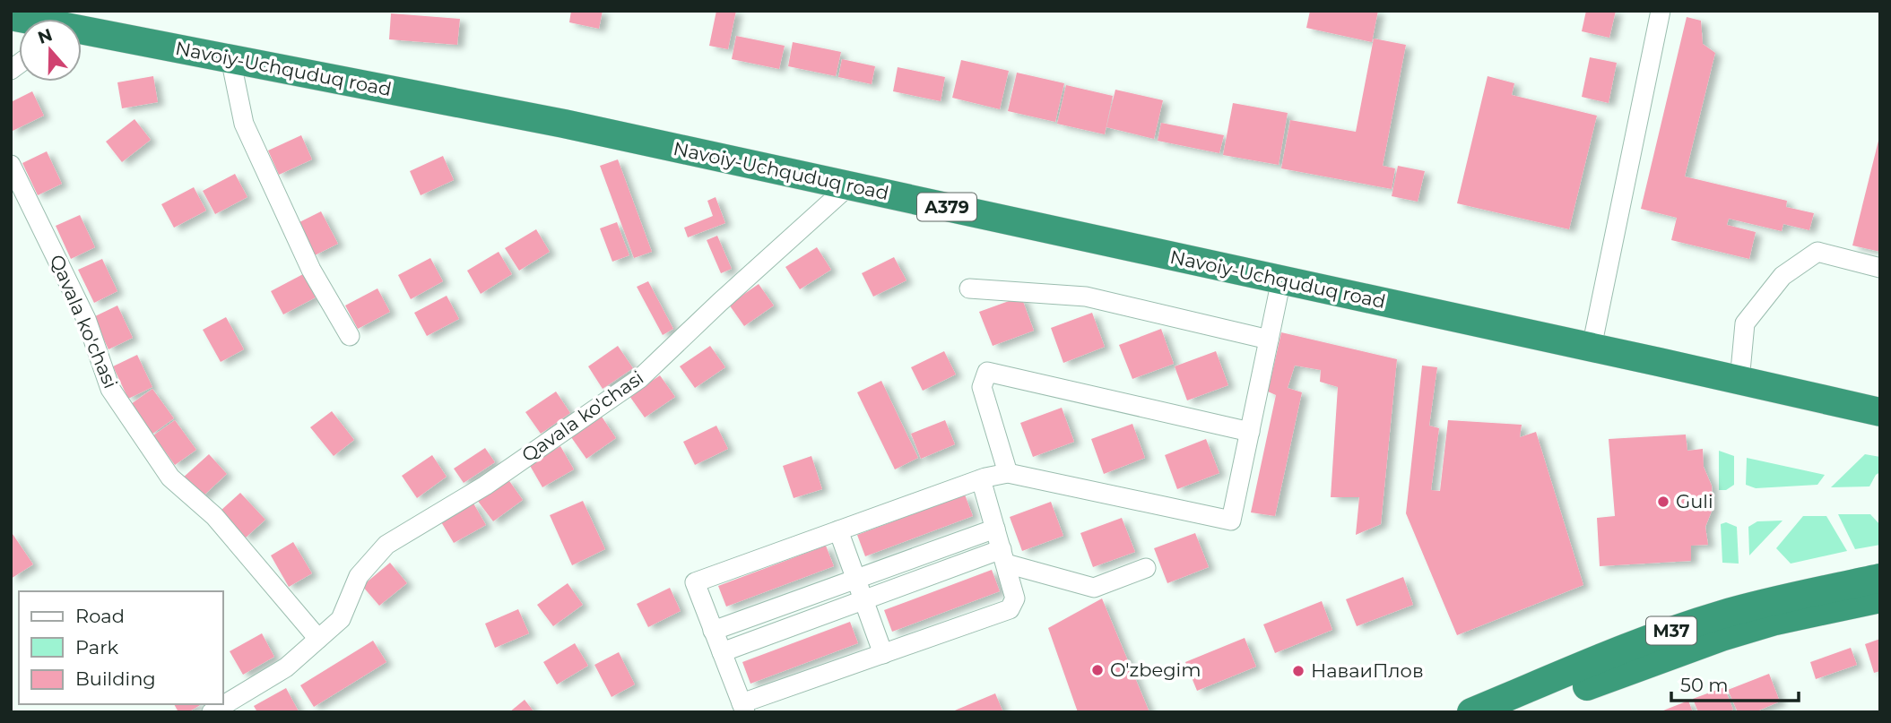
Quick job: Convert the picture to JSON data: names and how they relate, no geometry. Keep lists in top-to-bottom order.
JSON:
{
  "streets": {
    "highway": ["Navoiy-Uchquduq road", "A379", "M37"],
    "street": ["Qavala ko'chasi"]
  },
  "crossings": [
    ["Navoiy-Uchquduq road", "Qavala ko'chasi"]
  ],
  "places": ["Guli", "O'zbegim", "НаваиПлов"],
  "legend": ["Road", "Park", "Building"],
  "scale_bar": "50 m",
  "north": "top"
}
